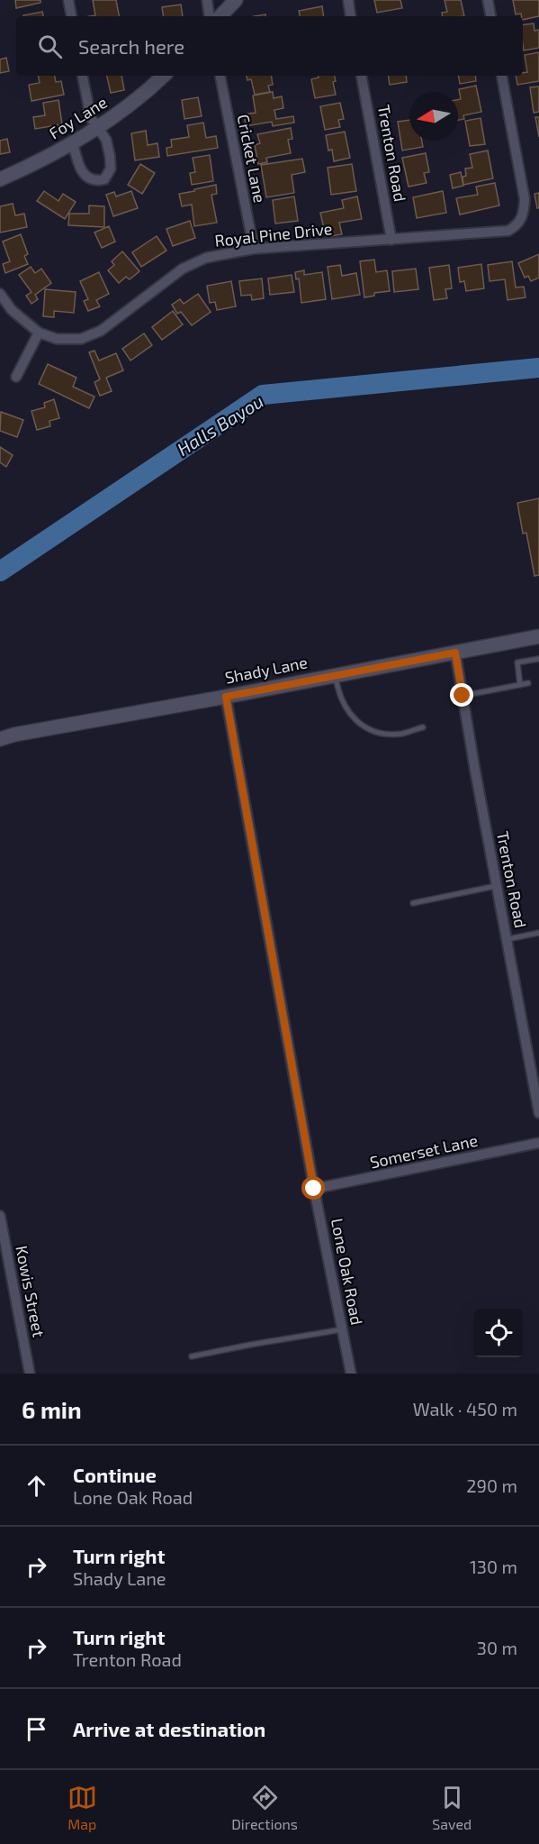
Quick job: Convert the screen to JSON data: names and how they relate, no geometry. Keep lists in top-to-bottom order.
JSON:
{
  "streets": {
    "street": [
      "Foy Lane",
      "Trenton Road",
      "Cricket Lane",
      "Royal Pine Drive",
      "Shady Lane",
      "Somerset Lane",
      "Lone Oak Road",
      "Kowis Street"
    ]
  },
  "crossings": [
    ["Trenton Road", "Royal Pine Drive"],
    ["Trenton Road", "Shady Lane"],
    ["Cricket Lane", "Royal Pine Drive"],
    ["Shady Lane", "Lone Oak Road"],
    ["Somerset Lane", "Lone Oak Road"]
  ],
  "water": ["Halls Bayou"],
  "north": "left",
  "page": {
    "search": "Search here",
    "heading": ["6 min", "Walk · 450 m"],
    "list": [
      ["Continue", "Lone Oak Road", "290 m"],
      ["Turn right", "Shady Lane", "130 m"],
      ["Turn right", "Trenton Road", "30 m"],
      "Arrive at destination"
    ],
    "nav": ["Map", "Directions", "Saved"]
  }
}
